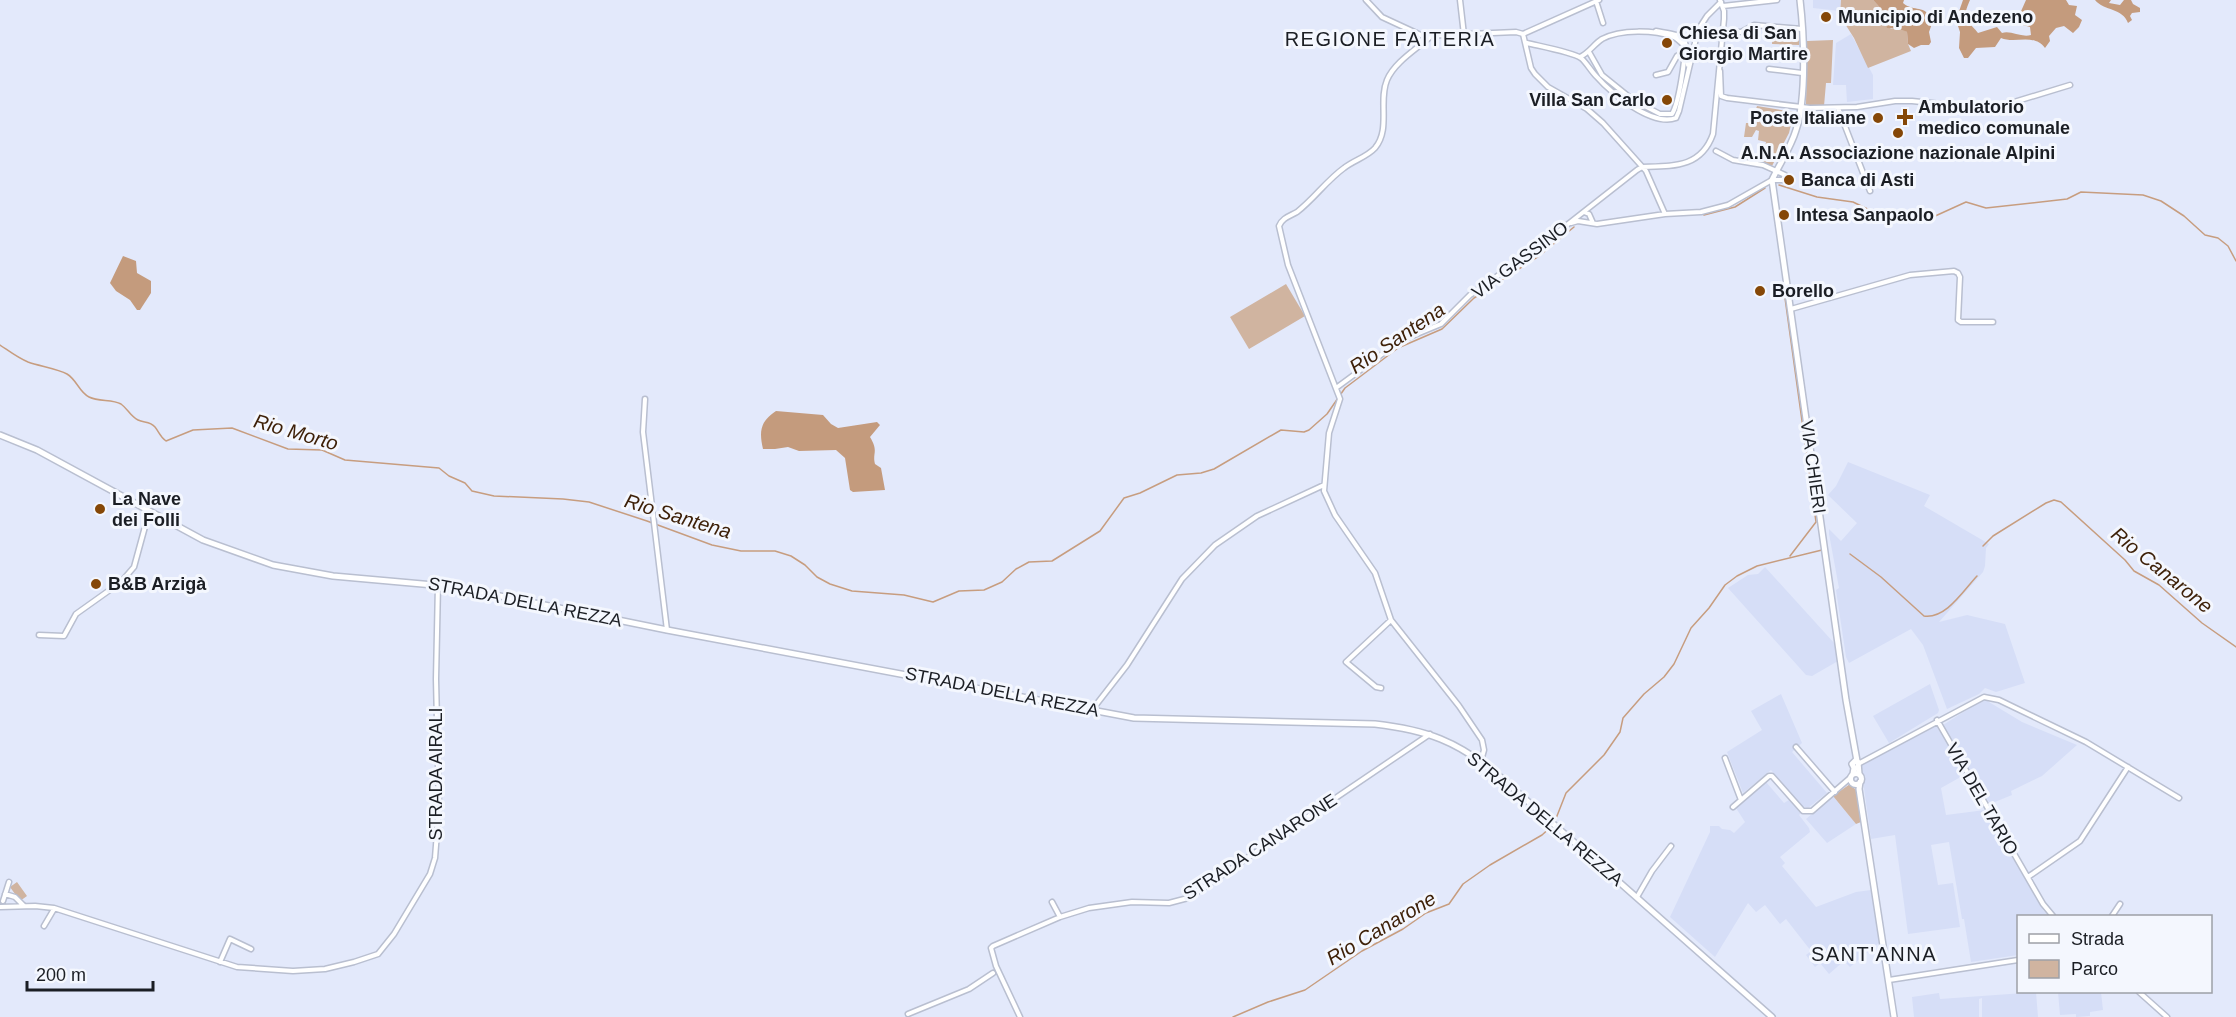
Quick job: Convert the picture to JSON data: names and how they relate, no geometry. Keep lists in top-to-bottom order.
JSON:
{
  "streets": {
    "main road": ["VIA CHIERI", "STRADA DELLA REZZA"],
    "street": [
      "VIA GASSINO",
      "STRADA AIRALI",
      "VIA DEL TARIO",
      "STRADA CANARONE"
    ]
  },
  "crossings": [
    ["VIA CHIERI", "VIA DEL TARIO"],
    ["STRADA DELLA REZZA", "STRADA AIRALI"],
    ["STRADA DELLA REZZA", "STRADA CANARONE"]
  ],
  "districts": ["REGIONE FAITERIA", "SANT'ANNA"],
  "water": ["Rio Santena", "Rio Morto", "Rio Canarone"],
  "places": {
    "other": [
      "Municipio di Andezeno",
      "Chiesa di San Giorgio Martire",
      "Villa San Carlo",
      "Poste Italiane",
      "A.N.A. Associazione nazionale Alpini",
      "Banca di Asti",
      "Intesa Sanpaolo",
      "Borello",
      "La Nave dei Folli",
      "B&B Arzigà"
    ],
    "health": ["Ambulatorio medico comunale"]
  },
  "legend": ["Strada", "Parco"],
  "scale_bar": "200 m"
}
